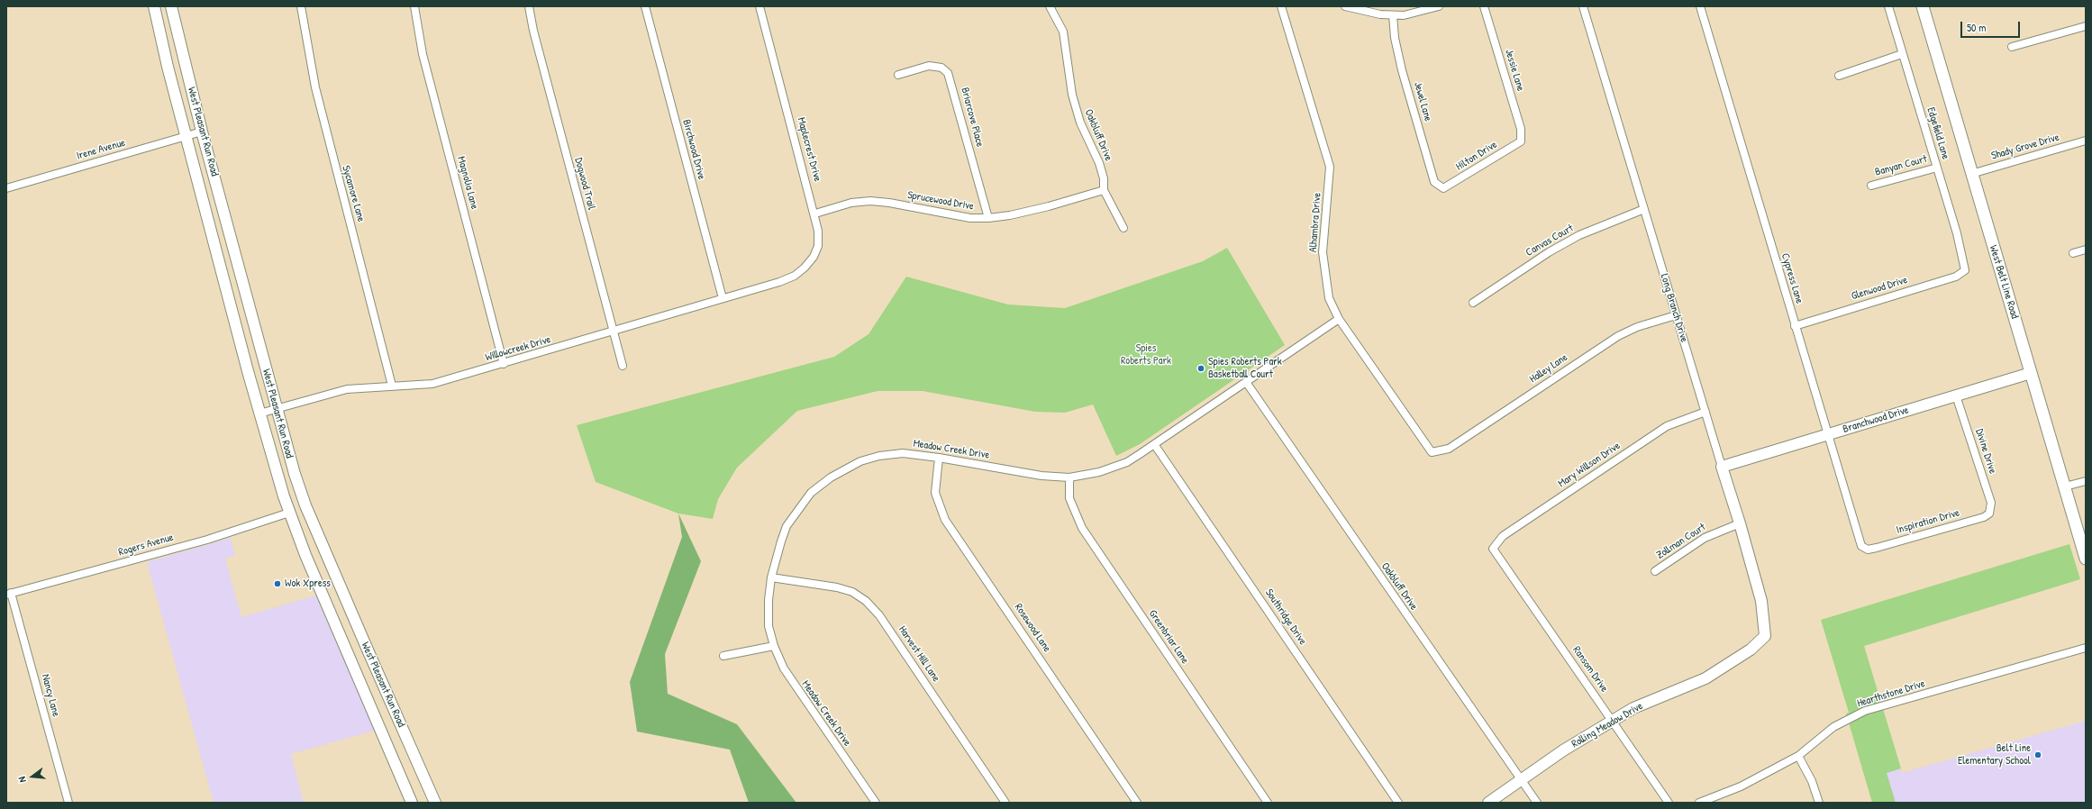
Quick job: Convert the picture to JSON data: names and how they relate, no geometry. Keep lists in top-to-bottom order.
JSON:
{
  "streets": {
    "main road": [
      "West Pleasant Run Road",
      "West Belt Line Road",
      "Long Branch Drive",
      "Branchwood Drive",
      "Rolling Meadow Drive"
    ],
    "street": [
      "Jessie Lane",
      "Jewel Lane",
      "Briarcove Place",
      "Edgefield Lane",
      "Oakbluff Drive",
      "Shady Grove Drive",
      "Irene Avenue",
      "Birchwood Drive",
      "Maplecrest Drive",
      "Hilton Drive",
      "Banyan Court",
      "Magnolia Lane",
      "Dogwood Trail",
      "Sycamore Lane",
      "Sprucewood Drive",
      "Alhambra Drive",
      "Canvas Court",
      "Cypress Lane",
      "Glenwood Drive",
      "Willowcreek Drive",
      "Halley Lane",
      "Meadow Creek Drive",
      "Divine Drive",
      "Mary Willson Drive",
      "Inspiration Drive",
      "Zollman Court",
      "Rogers Avenue",
      "Southridge Drive",
      "Rosewood Lane",
      "Greenbriar Lane",
      "Harvest Hill Lane",
      "Ransom Drive",
      "Hearthstone Drive",
      "Nancy Lane"
    ]
  },
  "crossings": [
    ["Jessie Lane", "Hilton Drive"],
    ["Jewel Lane", "Hilton Drive"],
    ["Briarcove Place", "Sprucewood Drive"],
    ["West Pleasant Run Road", "Irene Avenue"],
    ["West Pleasant Run Road", "Willowcreek Drive"],
    ["West Pleasant Run Road", "Rogers Avenue"],
    ["Edgefield Lane", "Banyan Court"],
    ["Edgefield Lane", "Glenwood Drive"],
    ["Oakbluff Drive", "Sprucewood Drive"],
    ["Oakbluff Drive", "Meadow Creek Drive"],
    ["Oakbluff Drive", "Rolling Meadow Drive"],
    ["Shady Grove Drive", "West Belt Line Road"],
    ["Birchwood Drive", "Willowcreek Drive"],
    ["Maplecrest Drive", "Sprucewood Drive"],
    ["Maplecrest Drive", "Willowcreek Drive"],
    ["Magnolia Lane", "Willowcreek Drive"],
    ["Dogwood Trail", "Willowcreek Drive"],
    ["Sycamore Lane", "Willowcreek Drive"],
    ["Alhambra Drive", "Halley Lane"],
    ["Alhambra Drive", "Meadow Creek Drive"],
    ["Canvas Court", "Long Branch Drive"],
    ["Cypress Lane", "Glenwood Drive"],
    ["Cypress Lane", "Branchwood Drive"],
    ["Cypress Lane", "Inspiration Drive"],
    ["West Belt Line Road", "Branchwood Drive"],
    ["Long Branch Drive", "Halley Lane"],
    ["Long Branch Drive", "Branchwood Drive"],
    ["Long Branch Drive", "Mary Willson Drive"],
    ["Long Branch Drive", "Zollman Court"],
    ["Long Branch Drive", "Rolling Meadow Drive"],
    ["Branchwood Drive", "Divine Drive"],
    ["Meadow Creek Drive", "Southridge Drive"],
    ["Meadow Creek Drive", "Rosewood Lane"],
    ["Meadow Creek Drive", "Greenbriar Lane"],
    ["Meadow Creek Drive", "Harvest Hill Lane"],
    ["Divine Drive", "Inspiration Drive"],
    ["Mary Willson Drive", "Ransom Drive"],
    ["Rogers Avenue", "Nancy Lane"],
    ["Ransom Drive", "Rolling Meadow Drive"]
  ],
  "parks": ["Spies Roberts Park"],
  "places": ["Spies Roberts Park Basketball Court", "Wok Xpress", "Belt Line Elementary School"],
  "scale_bar": "50 m",
  "north": "left"
}
